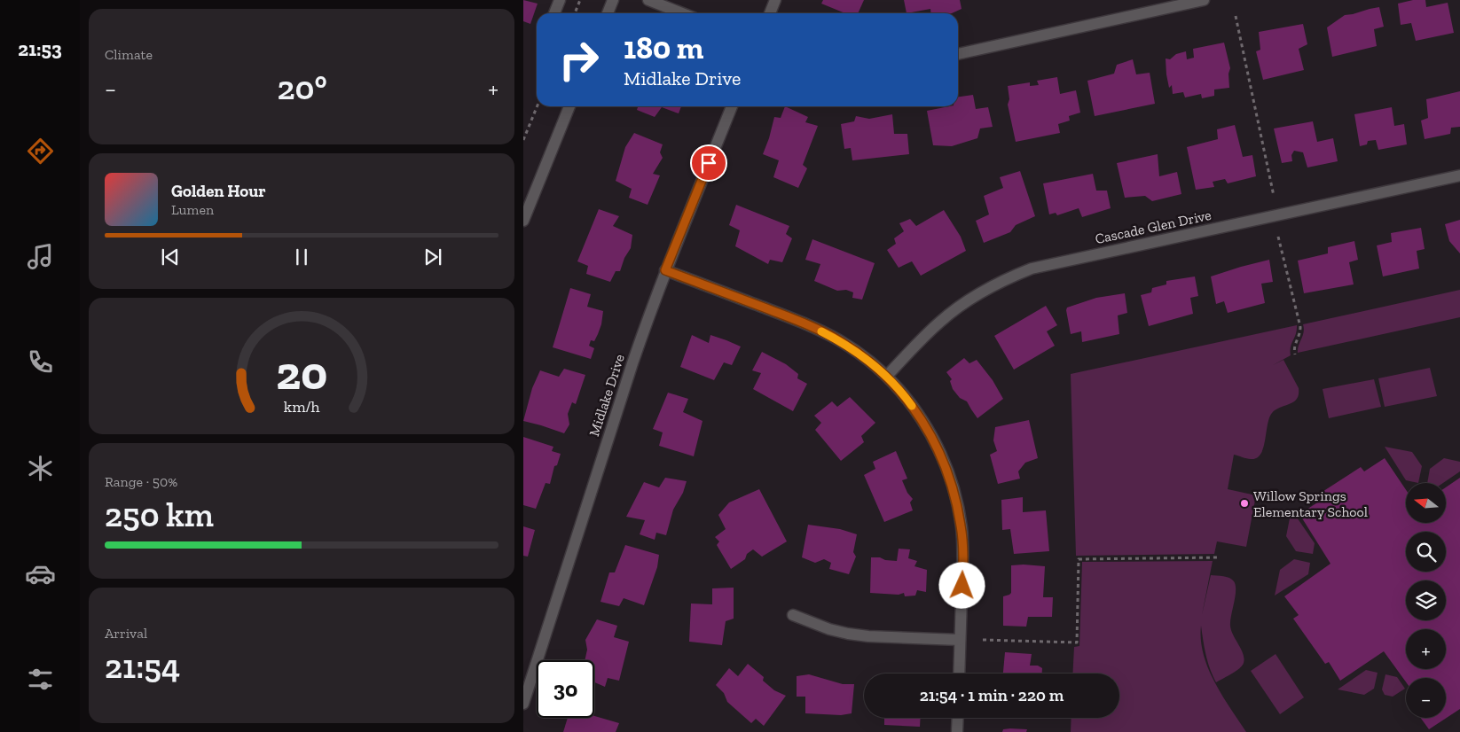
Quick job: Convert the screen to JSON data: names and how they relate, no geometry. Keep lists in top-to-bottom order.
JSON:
{
  "streets": {
    "street": ["Cascade Glen Drive", "Midlake Drive"]
  },
  "places": ["Willow Springs Elementary School"],
  "north": "left",
  "page": {
    "tabs": "21:53",
    "tile": [
      "Climate",
      ["Range · 50%", "250 km"],
      ["Arrival", "21:54"]
    ],
    "turn": ["180 m", "Midlake Drive"],
    "heat": ["−", "20°", "+"],
    "song": ["Golden Hour", "Lumen"],
    "map_buttons": ["+", "−"],
    "limit": "30",
    "trip": "21:54 · 1 min · 220 m",
    "gauge": ["20", "km/h"]
  }
}
